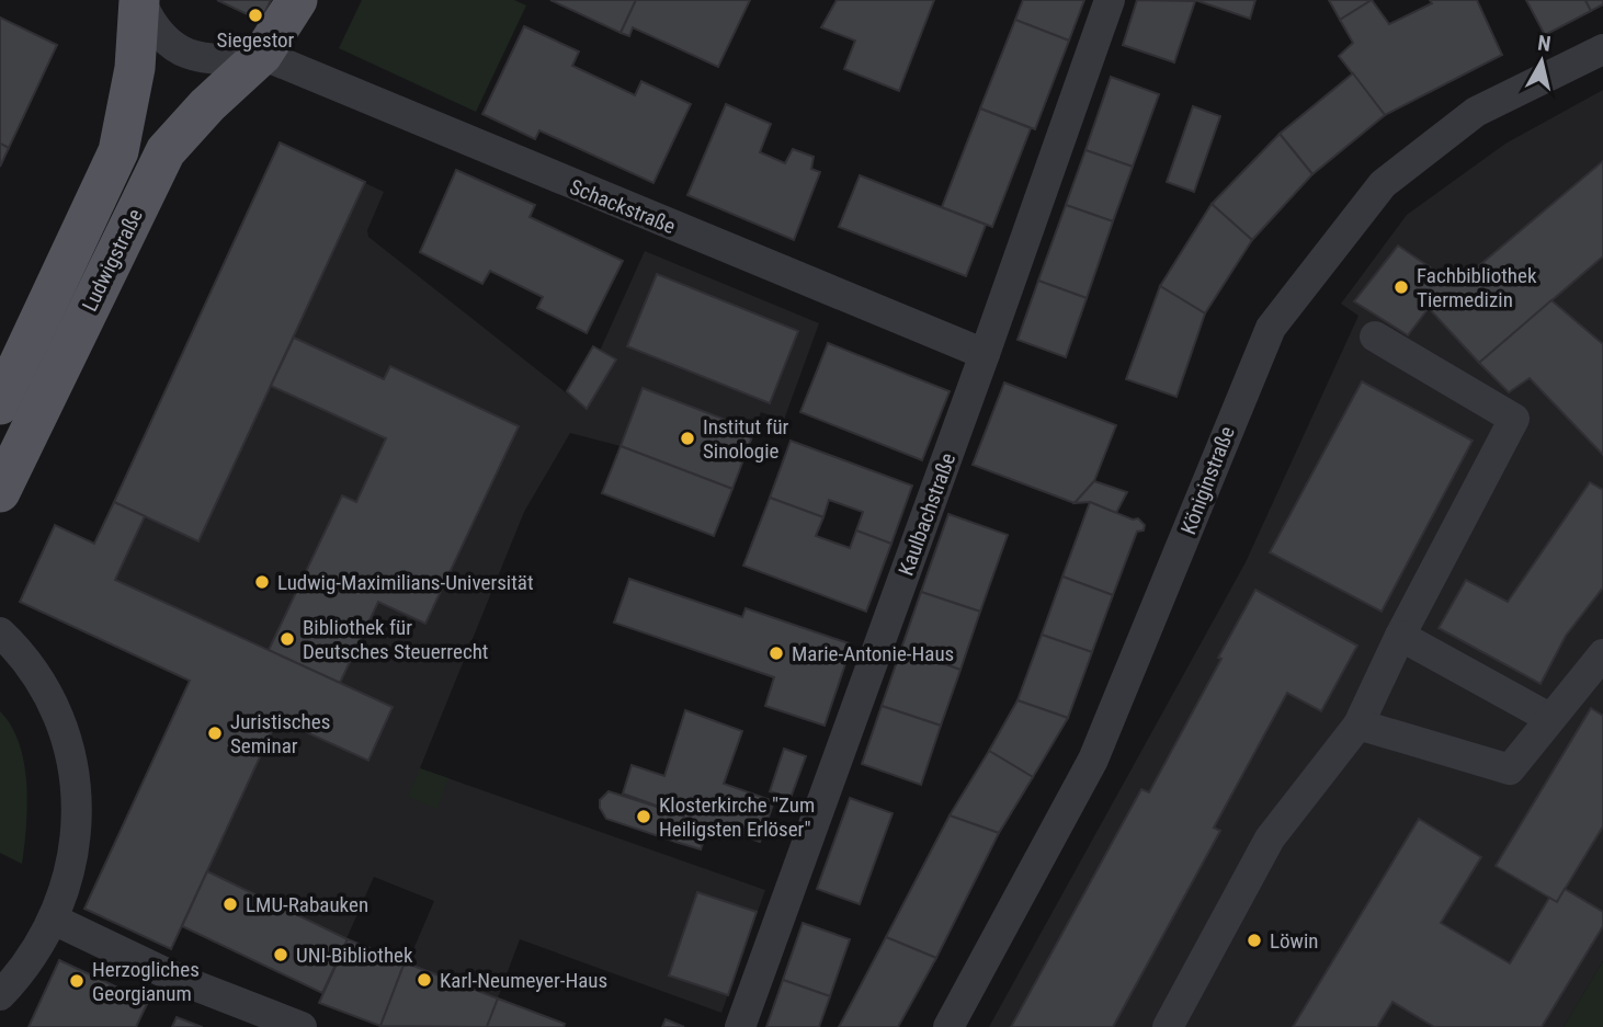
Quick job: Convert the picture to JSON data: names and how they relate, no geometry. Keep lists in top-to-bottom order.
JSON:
{
  "streets": {
    "main road": ["Ludwigstraße"],
    "street": ["Schackstraße", "Königinstraße", "Kaulbachstraße"]
  },
  "crossings": [
    ["Schackstraße", "Ludwigstraße"],
    ["Schackstraße", "Kaulbachstraße"]
  ],
  "places": [
    "Siegestor",
    "Fachbibliothek Tiermedizin",
    "Institut für Sinologie",
    "Ludwig-Maximilians-Universität",
    "Bibliothek für Deutsches Steuerrecht",
    "Marie-Antonie-Haus",
    "Juristisches Seminar",
    "Klosterkirche \"Zum Heiligsten Erlöser\"",
    "LMU-Rabauken",
    "Löwin",
    "UNI-Bibliothek",
    "Karl-Neumeyer-Haus",
    "Herzogliches Georgianum"
  ],
  "north": "top"
}
